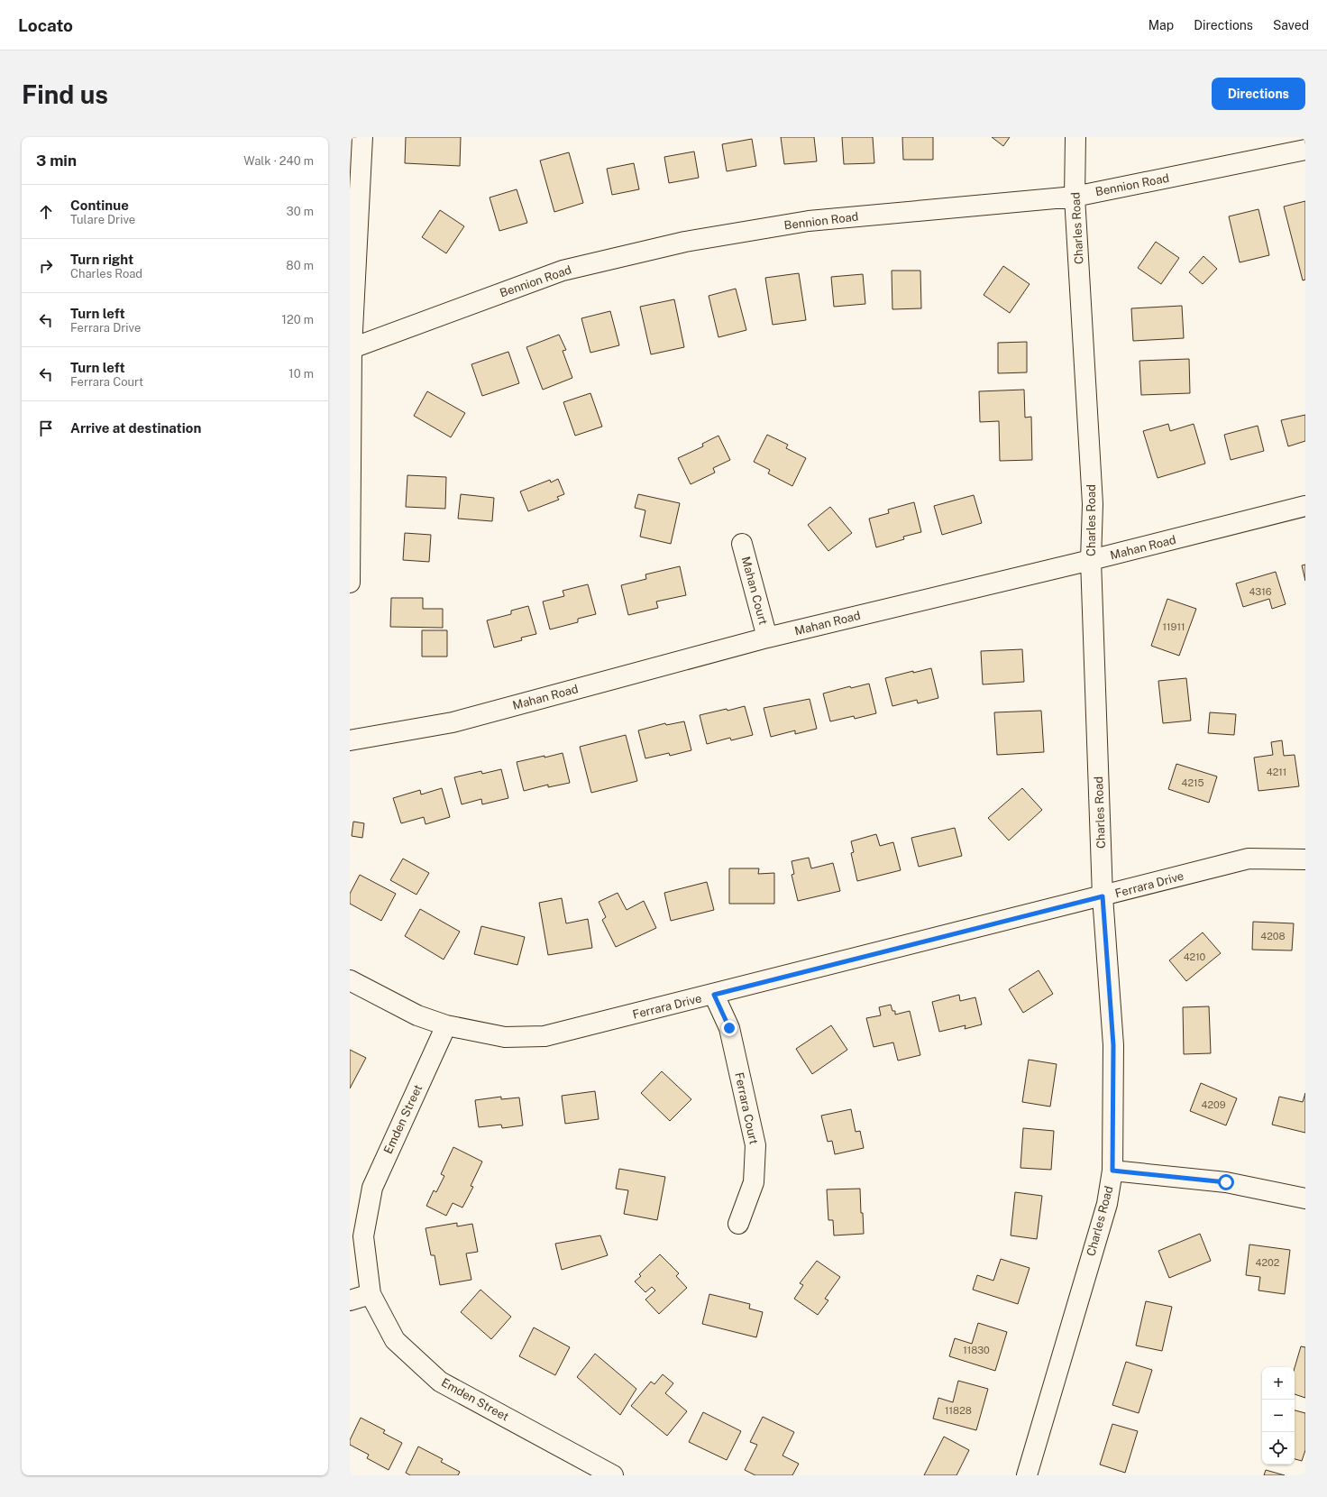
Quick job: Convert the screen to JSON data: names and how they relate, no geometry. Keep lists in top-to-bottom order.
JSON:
{
  "streets": {
    "street": [
      "Bennion Road",
      "Charles Road",
      "Mahan Road",
      "Mahan Court",
      "Ferrara Drive",
      "Ferrara Court",
      "Emden Street"
    ]
  },
  "crossings": [
    ["Bennion Road", "Charles Road"],
    ["Charles Road", "Mahan Road"],
    ["Charles Road", "Ferrara Drive"],
    ["Mahan Road", "Mahan Court"],
    ["Ferrara Drive", "Ferrara Court"],
    ["Ferrara Drive", "Emden Street"]
  ],
  "house_numbers": [
    "4316",
    "11911",
    "4211",
    "4215",
    "4208",
    "4210",
    "4209",
    "4202",
    "11830",
    "11828"
  ],
  "page": {
    "header": "Locato",
    "nav": ["Map", "Directions", "Saved"],
    "buttons": "Directions",
    "title": "Find us",
    "heading": ["3 min", "Walk · 240 m"],
    "list": [
      ["Continue", "Tulare Drive", "30 m"],
      ["Turn right", "Charles Road", "80 m"],
      ["Turn left", "Ferrara Drive", "120 m"],
      ["Turn left", "Ferrara Court", "10 m"],
      "Arrive at destination"
    ],
    "map_buttons": ["+", "−"]
  }
}
